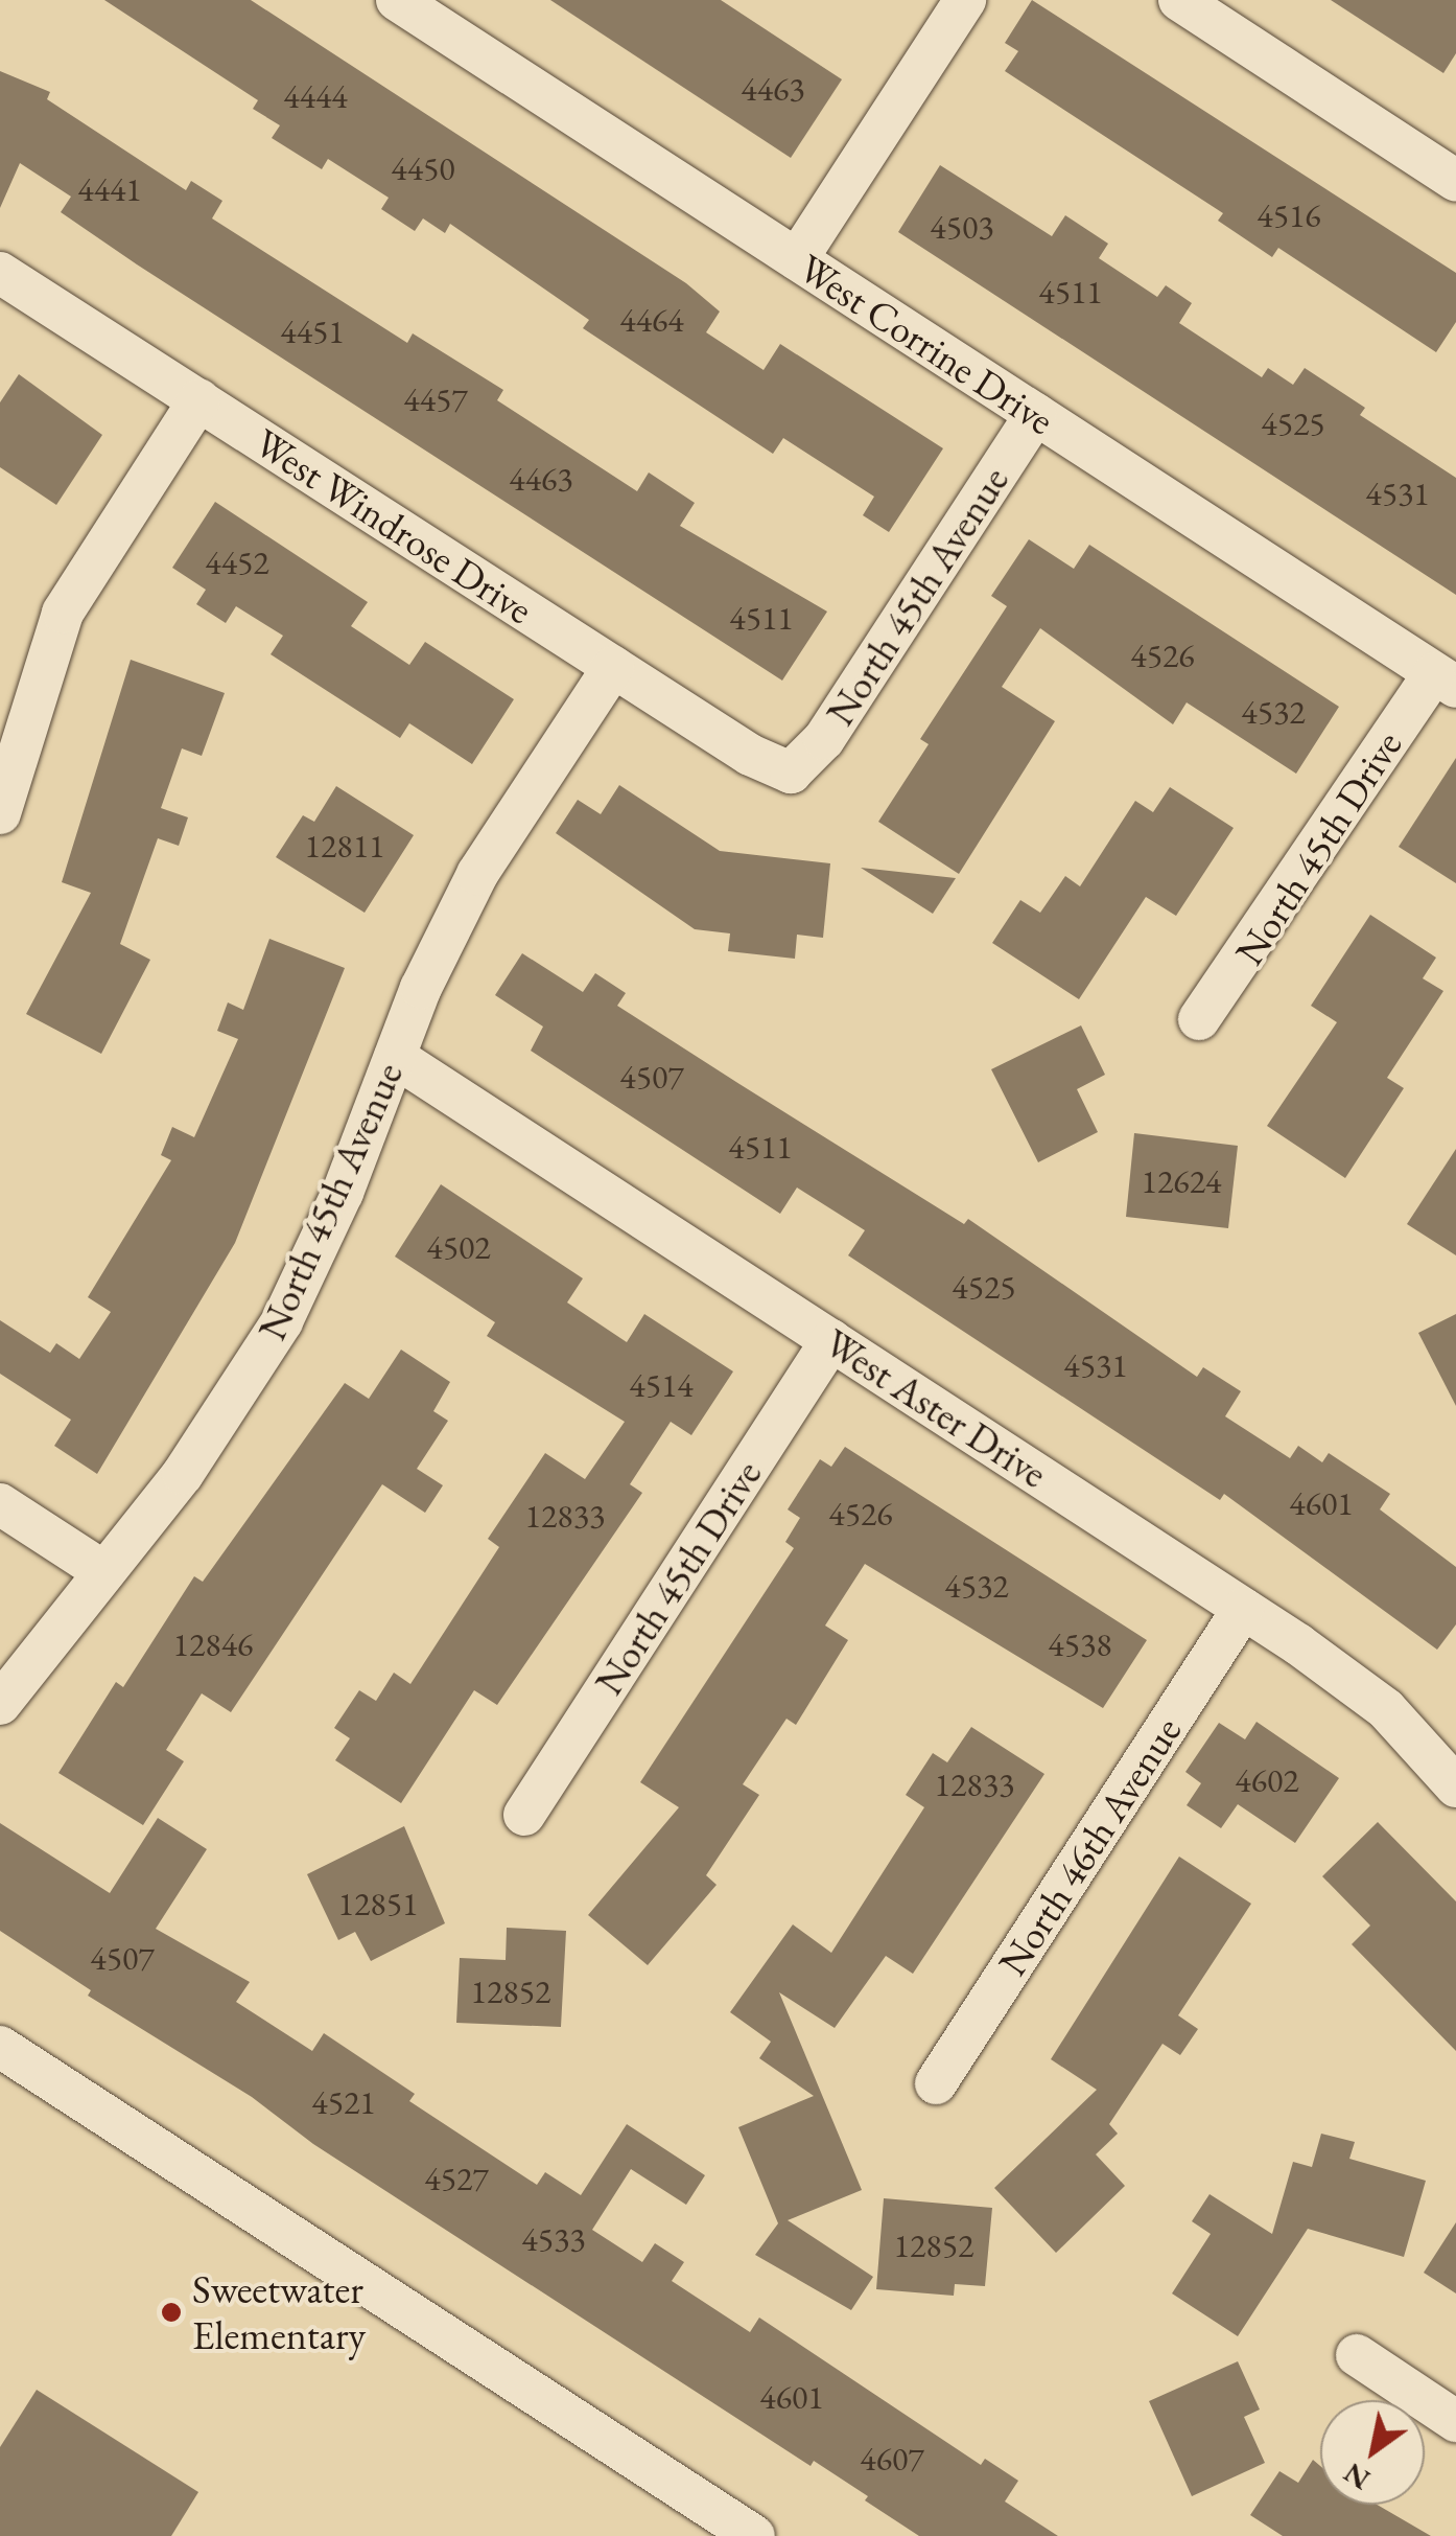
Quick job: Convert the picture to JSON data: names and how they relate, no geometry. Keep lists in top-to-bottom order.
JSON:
{
  "streets": {
    "street": [
      "West Corrine Drive",
      "West Windrose Drive",
      "North 45th Avenue",
      "North 45th Drive",
      "West Aster Drive",
      "North 46th Avenue"
    ]
  },
  "crossings": [
    ["West Corrine Drive", "North 45th Avenue"],
    ["West Corrine Drive", "North 45th Drive"],
    ["West Windrose Drive", "North 45th Avenue"],
    ["North 45th Avenue", "West Aster Drive"],
    ["North 45th Drive", "West Aster Drive"],
    ["West Aster Drive", "North 46th Avenue"]
  ],
  "places": ["Sweetwater Elementary"],
  "house_numbers": [
    "4463",
    "4444",
    "4450",
    "4441",
    "4516",
    "4503",
    "4511",
    "4464",
    "4451",
    "4457",
    "4525",
    "4463",
    "4531",
    "4452",
    "4511",
    "4526",
    "4532",
    "12811",
    "4507",
    "4511",
    "12624",
    "4502",
    "4525",
    "4531",
    "4514",
    "4601",
    "4526",
    "12833",
    "4532",
    "12846",
    "4538",
    "4602",
    "12833",
    "12851",
    "4507",
    "12852",
    "4521",
    "4527",
    "4533",
    "12852",
    "4601",
    "4607"
  ],
  "north": "bottom left"
}
